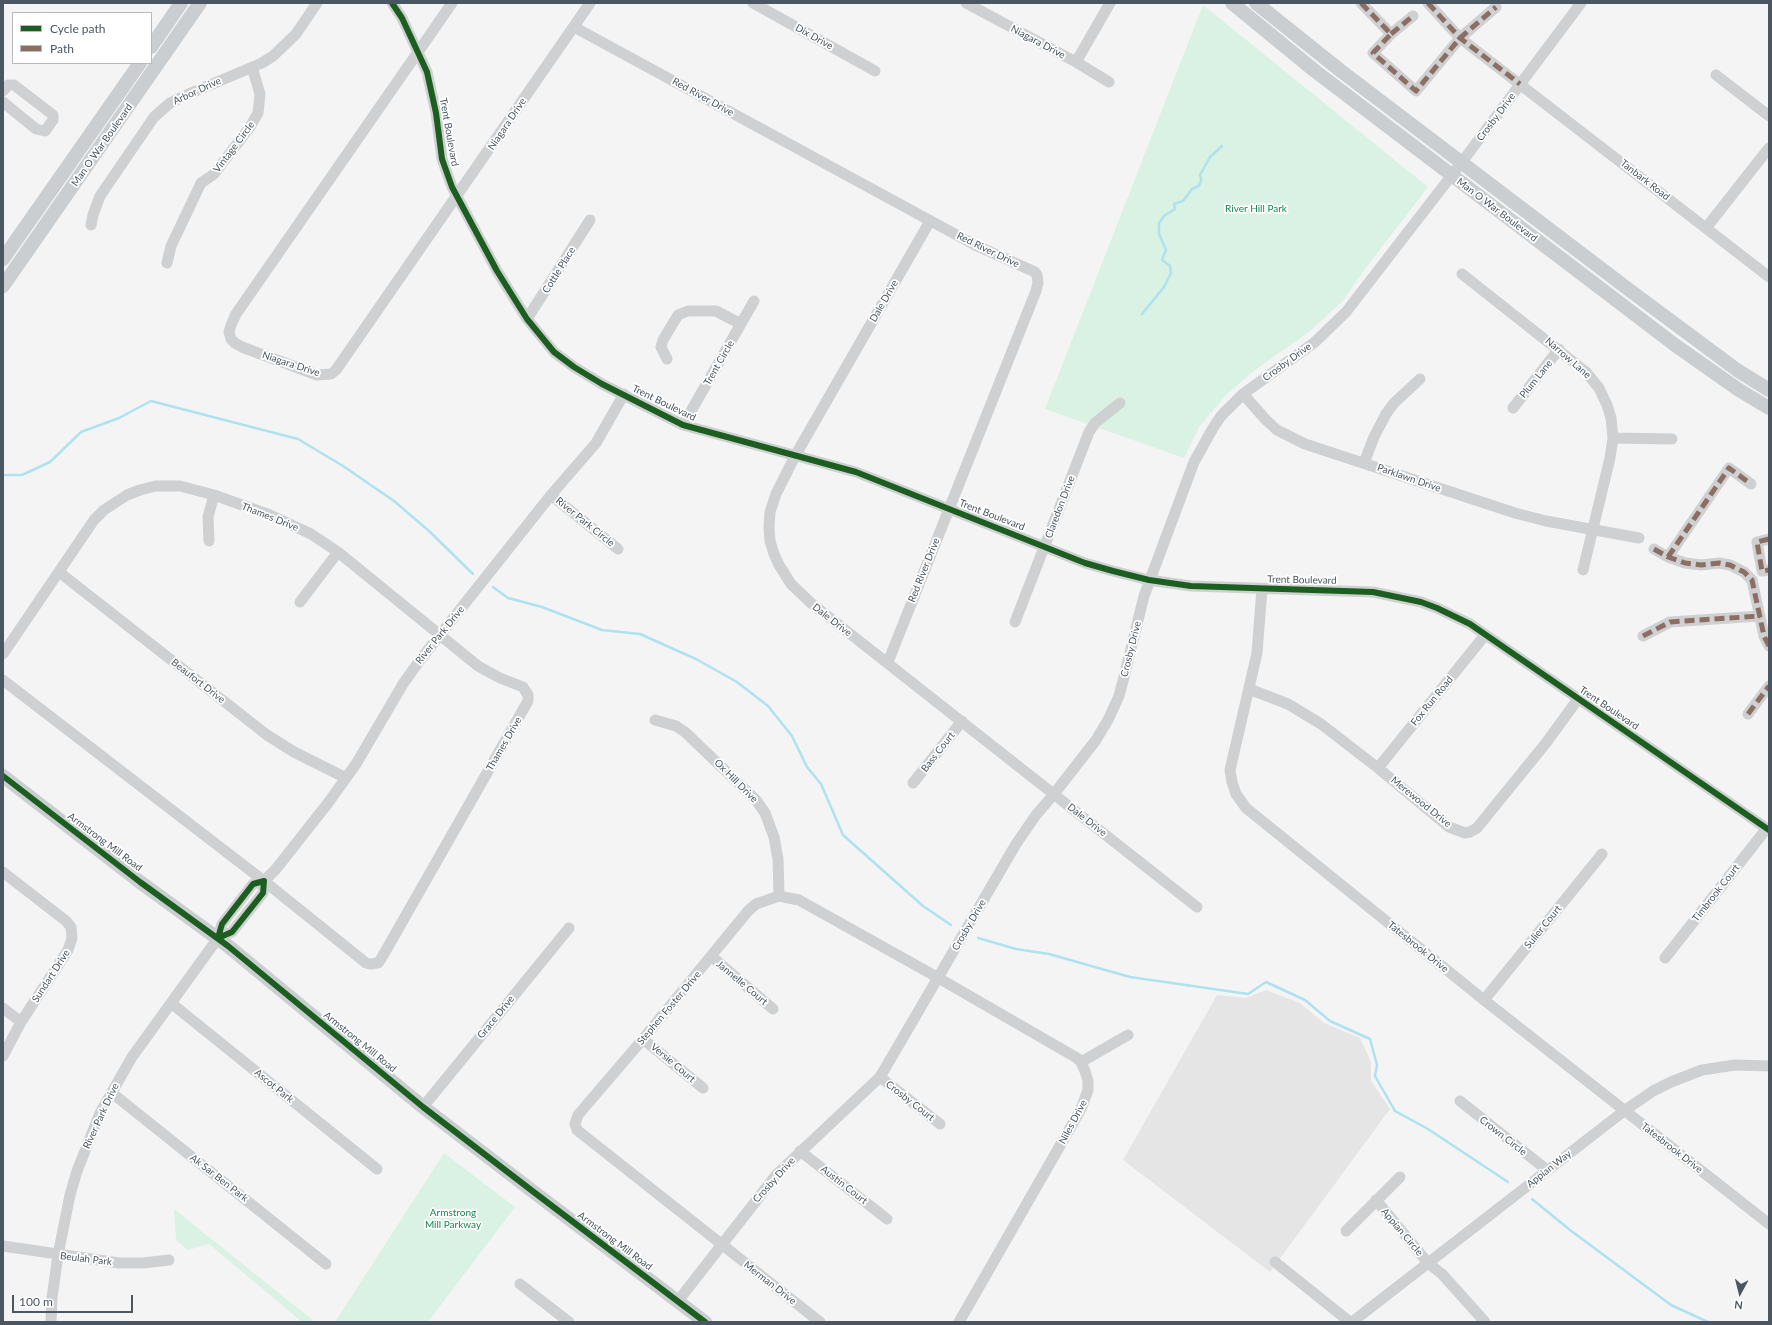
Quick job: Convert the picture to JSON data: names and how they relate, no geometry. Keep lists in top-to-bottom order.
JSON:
{
  "streets": {
    "main road": ["Man O War Boulevard", "Armstrong Mill Road"],
    "street": [
      "Dix Drive",
      "Niagara Drive",
      "Arbor Drive",
      "Red River Drive",
      "Crosby Drive",
      "Trent Boulevard",
      "Vintage Circle",
      "Tanbark Road",
      "Cottle Place",
      "Dale Drive",
      "Narrow Lane",
      "Trent Circle",
      "Plum Lane",
      "Parklawn Drive",
      "Claredon Drive",
      "Thames Drive",
      "River Park Circle",
      "River Park Drive",
      "Beaufort Drive",
      "Fox Run Road",
      "Bass Court",
      "Ox Hill Drive",
      "Merewood Drive",
      "Timbrook Court",
      "Sulier Court",
      "Tatesbrook Drive",
      "Sundart Drive",
      "Jannelle Court",
      "Stephen Foster Drive",
      "Grace Drive",
      "Versie Court",
      "Ascot Park",
      "Crosby Court",
      "Niles Drive",
      "Crown Circle",
      "Appian Way",
      "Ak Sar Ben Park",
      "Austin Court",
      "Appian Circle",
      "Beulah Park",
      "Merman Drive"
    ]
  },
  "crossings": [
    ["Niagara Drive", "Red River Drive"],
    ["Niagara Drive", "Trent Boulevard"],
    ["Arbor Drive", "Vintage Circle"],
    ["Red River Drive", "Trent Boulevard"],
    ["Red River Drive", "Dale Drive"],
    ["Crosby Drive", "Trent Boulevard"],
    ["Crosby Drive", "Man O War Boulevard"],
    ["Crosby Drive", "Tanbark Road"],
    ["Crosby Drive", "Dale Drive"],
    ["Crosby Drive", "Parklawn Drive"],
    ["Crosby Drive", "Armstrong Mill Road"],
    ["Crosby Drive", "Stephen Foster Drive"],
    ["Crosby Drive", "Crosby Court"],
    ["Crosby Drive", "Austin Court"],
    ["Crosby Drive", "Merman Drive"],
    ["Trent Boulevard", "Cottle Place"],
    ["Trent Boulevard", "Dale Drive"],
    ["Trent Boulevard", "Trent Circle"],
    ["Trent Boulevard", "Claredon Drive"],
    ["Trent Boulevard", "River Park Drive"],
    ["Trent Boulevard", "Fox Run Road"],
    ["Trent Boulevard", "Merewood Drive"],
    ["Trent Boulevard", "Timbrook Court"],
    ["Trent Boulevard", "Tatesbrook Drive"],
    ["Dale Drive", "Bass Court"],
    ["Narrow Lane", "Plum Lane"],
    ["Narrow Lane", "Parklawn Drive"],
    ["Thames Drive", "River Park Drive"],
    ["Thames Drive", "Beaufort Drive"],
    ["River Park Circle", "River Park Drive"],
    ["River Park Drive", "Beaufort Drive"],
    ["River Park Drive", "Armstrong Mill Road"],
    ["River Park Drive", "Ascot Park"],
    ["River Park Drive", "Ak Sar Ben Park"],
    ["River Park Drive", "Beulah Park"],
    ["Fox Run Road", "Merewood Drive"],
    ["Ox Hill Drive", "Stephen Foster Drive"],
    ["Merewood Drive", "Tatesbrook Drive"],
    ["Armstrong Mill Road", "Grace Drive"],
    ["Sulier Court", "Tatesbrook Drive"],
    ["Tatesbrook Drive", "Appian Way"],
    ["Jannelle Court", "Stephen Foster Drive"],
    ["Stephen Foster Drive", "Versie Court"],
    ["Stephen Foster Drive", "Merman Drive"],
    ["Crown Circle", "Appian Way"],
    ["Appian Way", "Appian Circle"]
  ],
  "parks": ["River Hill Park", "Armstrong Mill Parkway"],
  "legend": ["Cycle path", "Path"],
  "scale_bar": "100 m",
  "north": "bottom"
}
